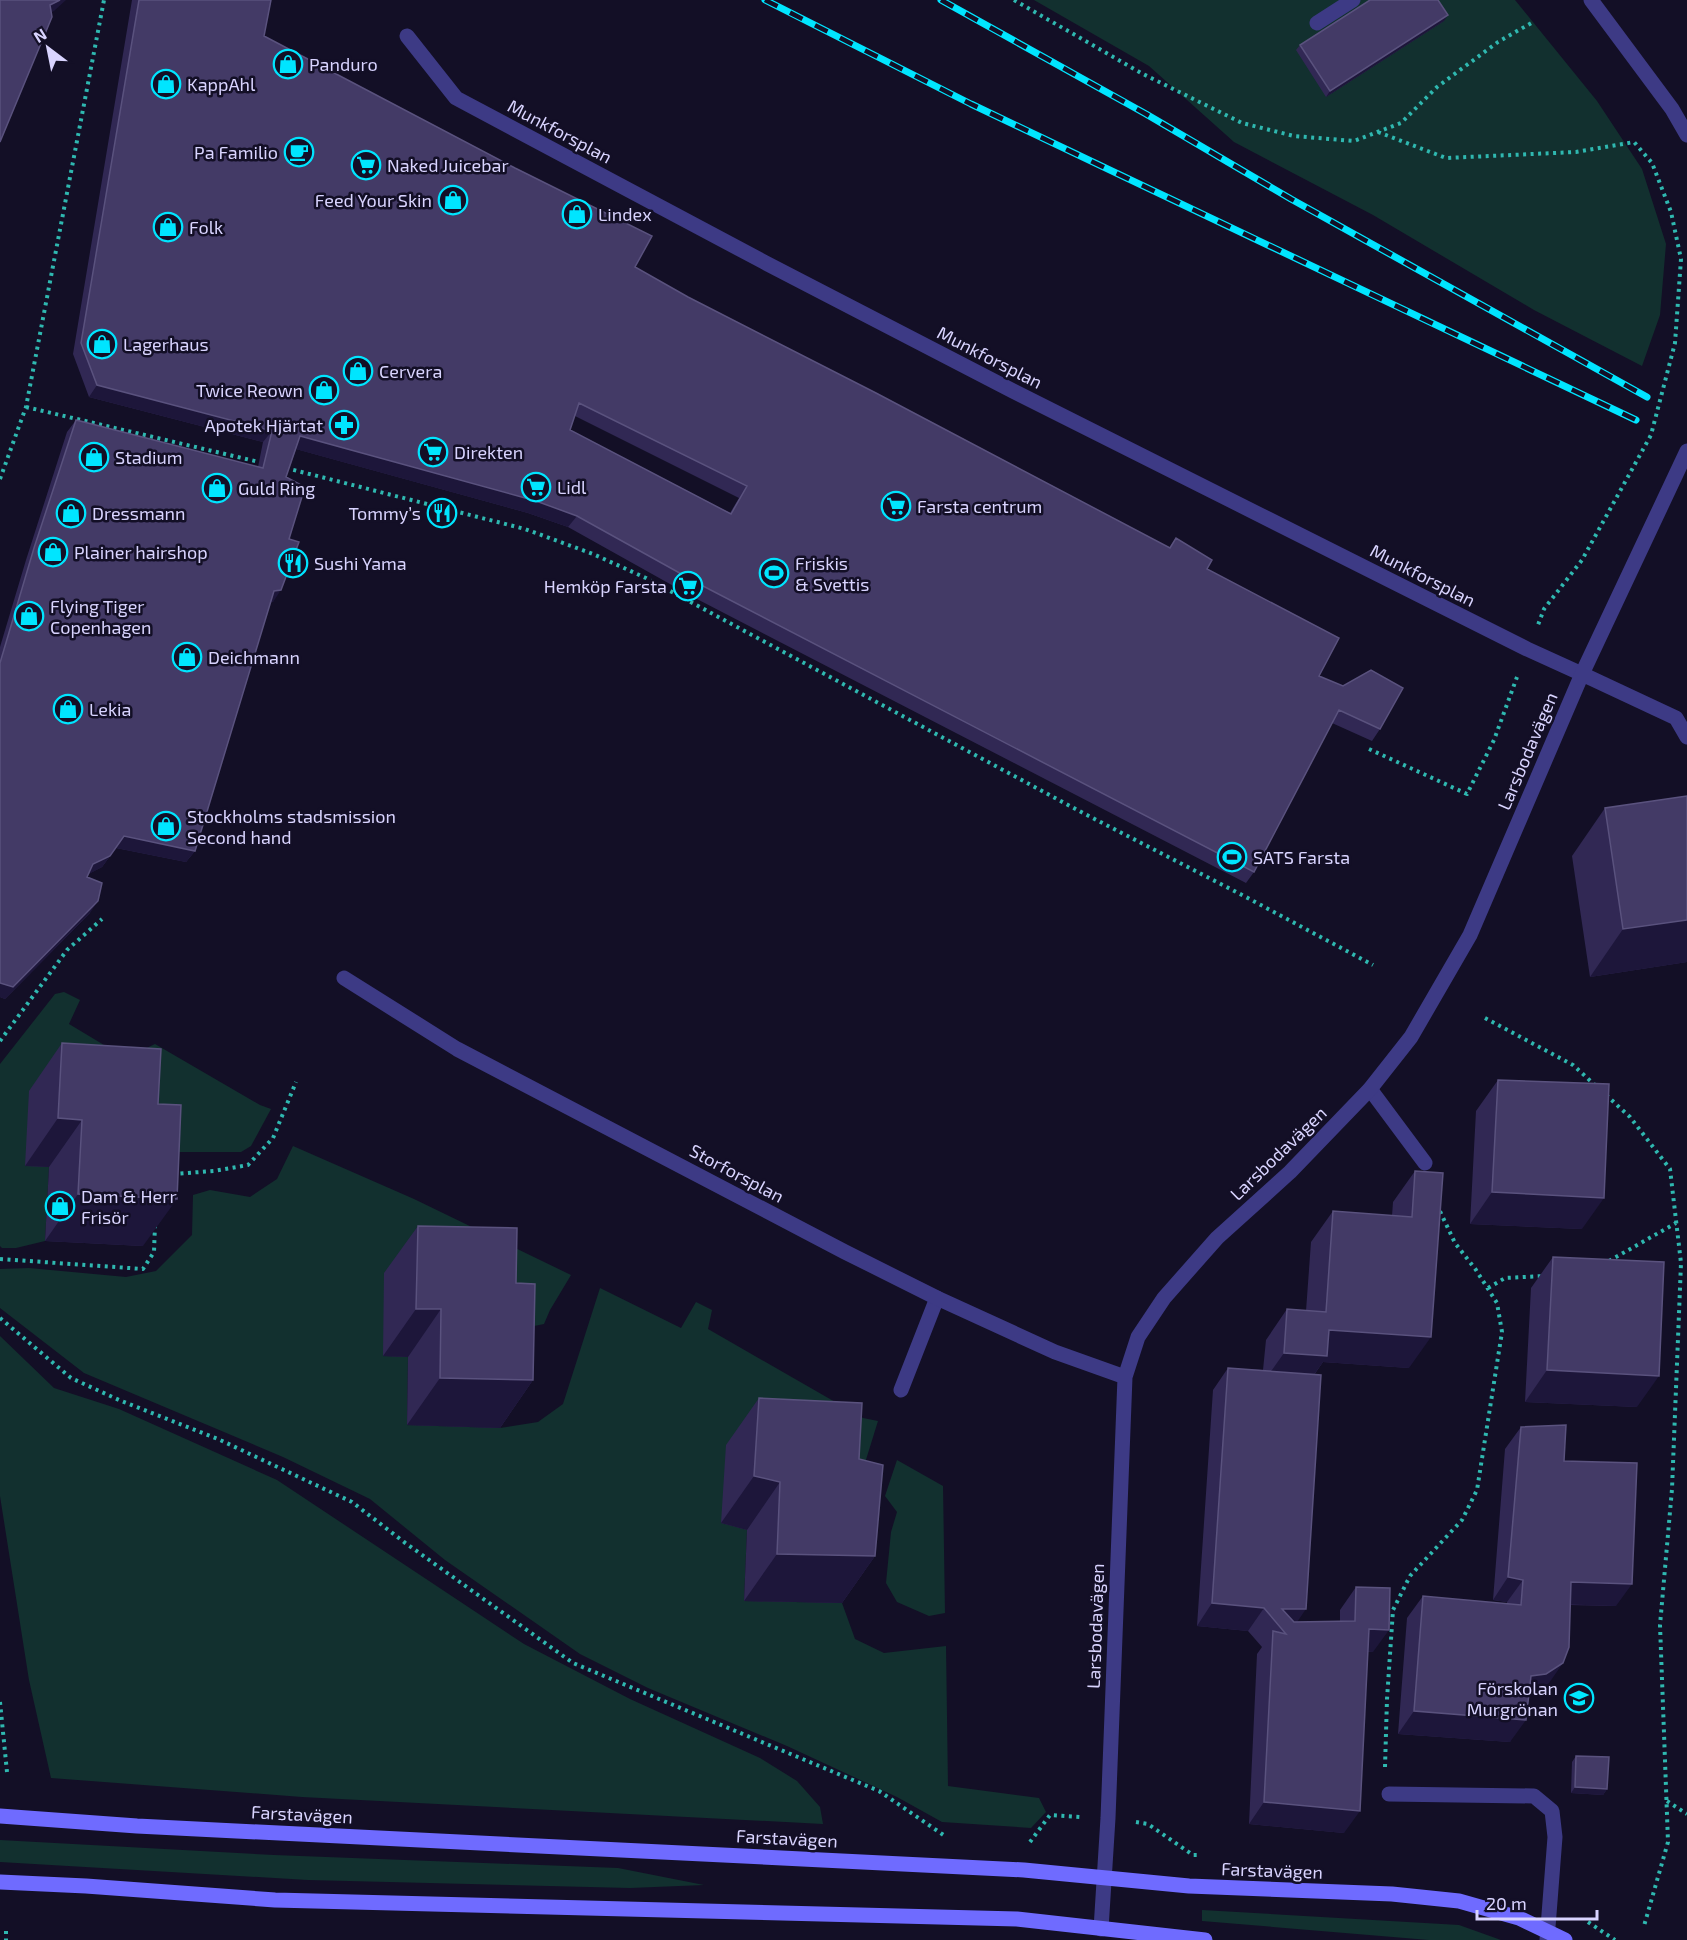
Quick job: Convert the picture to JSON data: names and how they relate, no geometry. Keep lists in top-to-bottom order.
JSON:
{
  "streets": {
    "street": [
      "Munkforsplan",
      "Larsbodavägen",
      "Storforsplan",
      "Farstavägen"
    ]
  },
  "crossings": [
    ["Munkforsplan", "Larsbodavägen"],
    ["Larsbodavägen", "Storforsplan"],
    ["Larsbodavägen", "Farstavägen"]
  ],
  "places": {
    "shop": [
      "Panduro",
      "KappAhl",
      "Feed Your Skin",
      "Lindex",
      "Folk",
      "Lagerhaus",
      "Cervera",
      "Twice Reown",
      "Stadium",
      "Guld Ring",
      "Dressmann",
      "Plainer hairshop",
      "Flying Tiger Copenhagen",
      "Deichmann",
      "Lekia",
      "Stockholms stadsmission Second hand",
      "Dam & Herr Frisör"
    ],
    "cafe": ["Pa Familio"],
    "supermarket": [
      "Naked Juicebar",
      "Direkten",
      "Lidl",
      "Farsta centrum",
      "Hemköp Farsta"
    ],
    "pharmacy": ["Apotek Hjärtat"],
    "restaurant": ["Tommy’s", "Sushi Yama"],
    "sports": ["Friskis & Svettis", "SATS Farsta"],
    "school or university": ["Förskolan Murgrönan"]
  },
  "scale_bar": "20 m",
  "north": "top left"
}
